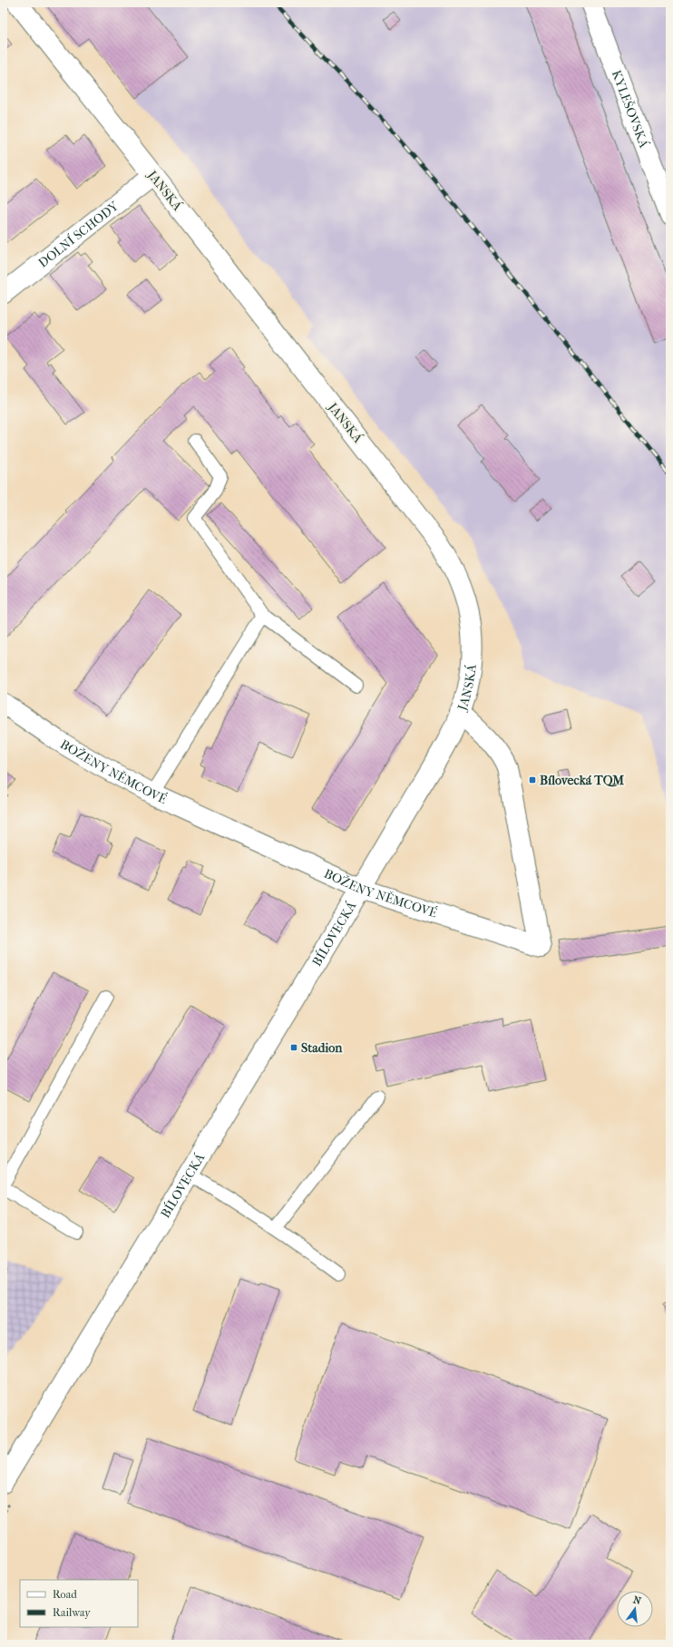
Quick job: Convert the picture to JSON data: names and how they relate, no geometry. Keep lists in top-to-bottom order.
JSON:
{
  "streets": {
    "main road": [
      "KYLEŠOVSKÁ",
      "JANSKÁ",
      "DOLNÍ SCHODY",
      "BOŽENY NĚMCOVÉ",
      "BÍLOVECKÁ"
    ]
  },
  "crossings": [
    ["JANSKÁ", "DOLNÍ SCHODY"],
    ["JANSKÁ", "BOŽENY NĚMCOVÉ"],
    ["JANSKÁ", "BÍLOVECKÁ"],
    ["BOŽENY NĚMCOVÉ", "BÍLOVECKÁ"]
  ],
  "places": {
    "transit": ["Bílovecká TQM", "Stadion"]
  },
  "legend": ["Road", "Railway"],
  "north": "top"
}
